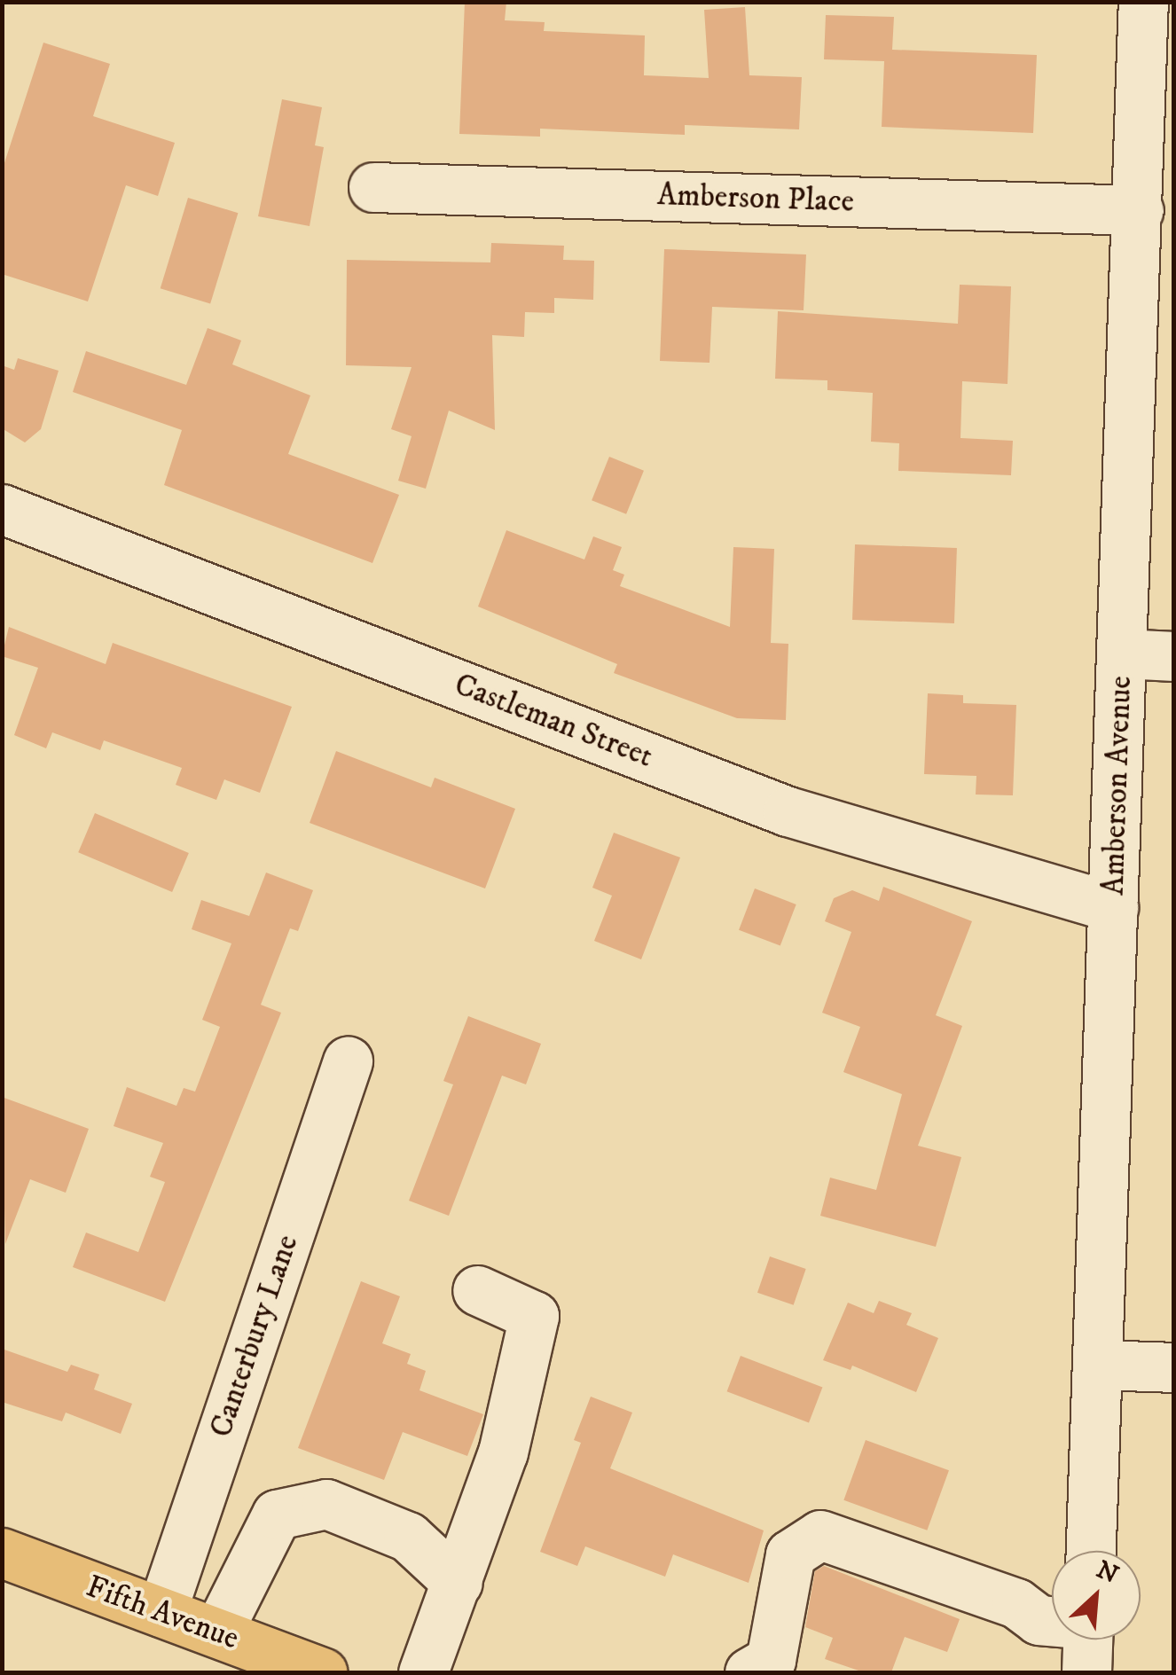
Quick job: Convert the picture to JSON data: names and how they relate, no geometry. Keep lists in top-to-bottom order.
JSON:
{
  "streets": {
    "highway": ["Fifth Avenue"],
    "street": [
      "Amberson Place",
      "Castleman Street",
      "Amberson Avenue",
      "Canterbury Lane"
    ]
  },
  "crossings": [
    ["Amberson Place", "Amberson Avenue"],
    ["Castleman Street", "Amberson Avenue"],
    ["Canterbury Lane", "Fifth Avenue"]
  ],
  "north": "top right"
}
